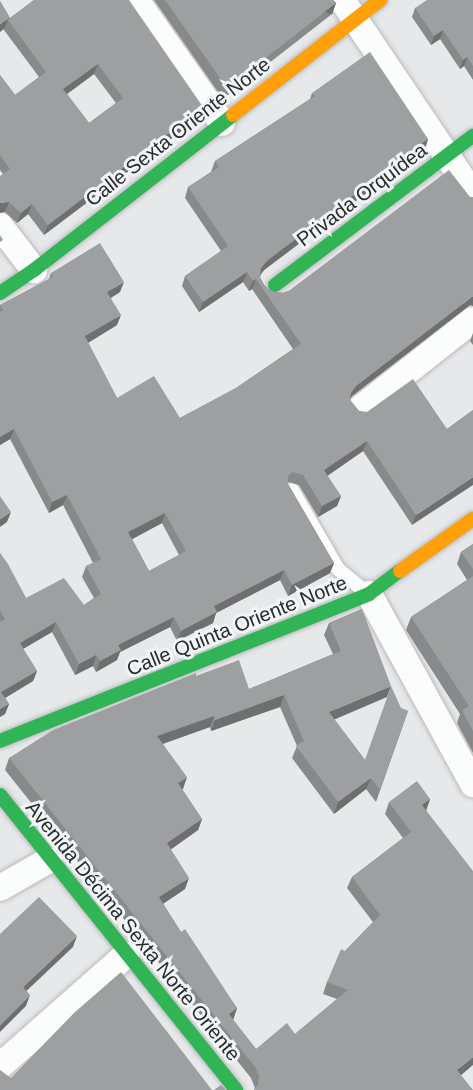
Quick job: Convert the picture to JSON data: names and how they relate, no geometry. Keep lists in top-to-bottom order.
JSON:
{
  "streets": {
    "street": [
      "Calle Sexta Oriente Norte",
      "Privada Orquídea",
      "Calle Quinta Oriente Norte",
      "Avenida Décima Sexta Norte Oriente"
    ]
  }
}
